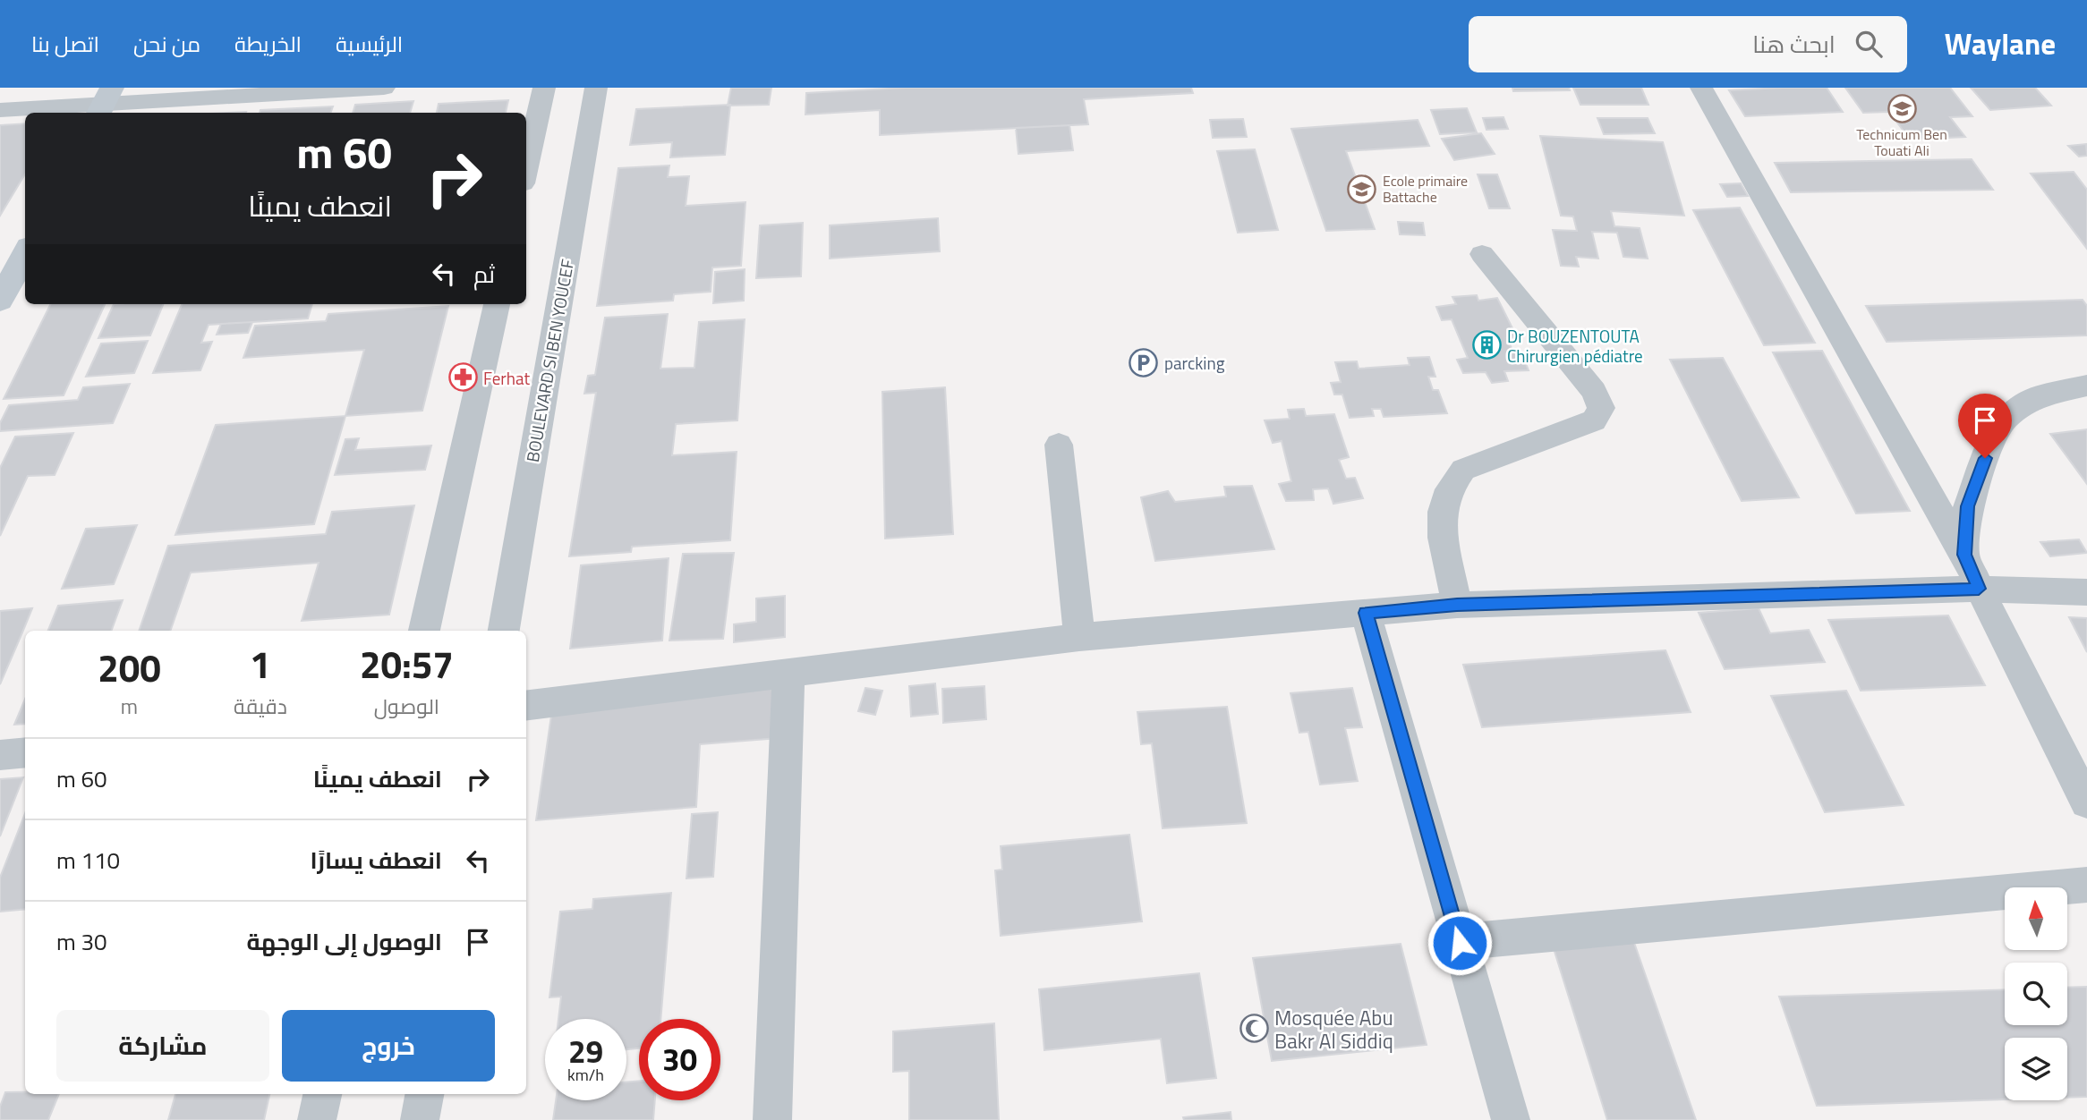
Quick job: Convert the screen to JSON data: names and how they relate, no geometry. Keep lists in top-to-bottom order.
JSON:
{
  "streets": {
    "street": ["BOULEVARD SI BEN YOUCEF"]
  },
  "places": {
    "school or university": ["Technicum Ben Touati Ali", "Ecole primaire Battache"],
    "building": ["Dr BOUZENTOUTA Chirurgien pédiatre"],
    "parking": ["parcking"],
    "pharmacy": ["Ferhat"],
    "mosque": ["Mosquée Abu Bakr Al Siddiq"]
  },
  "north": "top",
  "page": {
    "header": "Waylane",
    "search": "ابحث هنا",
    "nav": [
      "الرئيسية",
      "الخريطة",
      "من نحن",
      "اتصل بنا"
    ],
    "turn": ["60 m", "انعطف يمينًا"],
    "then": "ثم",
    "eta": [
      "20:57",
      "الوصول",
      "1",
      "دقيقة",
      "200",
      "m"
    ],
    "list": [
      {
        "name": "انعطف يمينًا",
        "value": "60 m"
      },
      {
        "name": "انعطف يسارًا",
        "value": "110 m"
      },
      {
        "name": "الوصول إلى الوجهة",
        "value": "30 m"
      }
    ],
    "buttons": ["خروج", "مشاركة"],
    "speed": "29 km/h",
    "limit": "30"
  }
}
